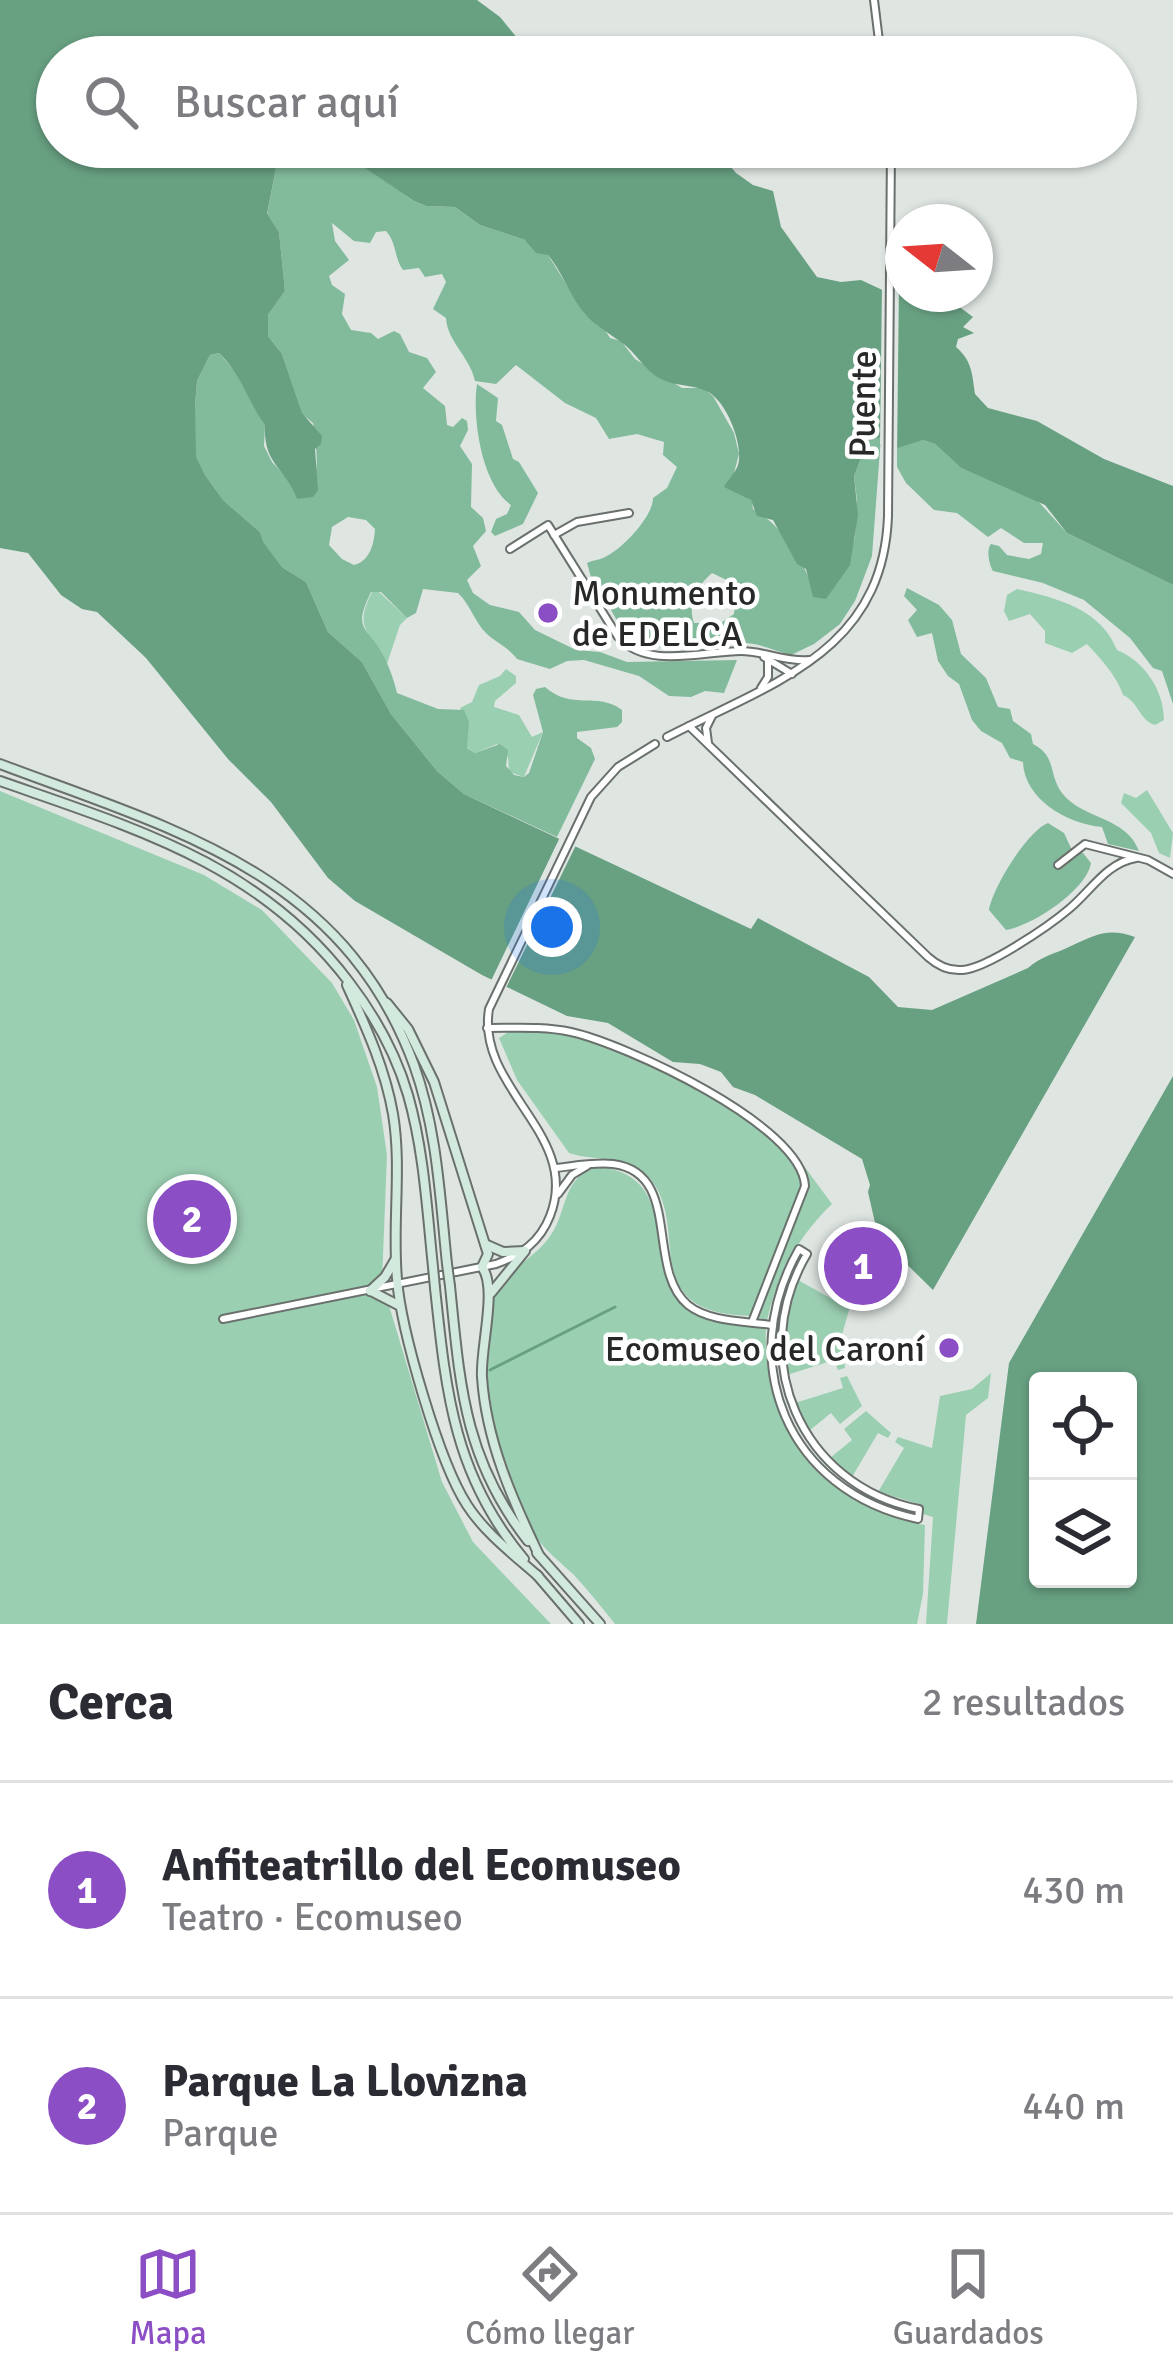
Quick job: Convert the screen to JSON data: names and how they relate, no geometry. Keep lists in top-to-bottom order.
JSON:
{
  "streets": {
    "street": ["Puente"]
  },
  "places": ["Monumento de EDELCA", "Ecomuseo del Caroní"],
  "north": "left",
  "page": {
    "search": "Buscar aquí",
    "pins": ["2", "1"],
    "heading": ["Cerca", "2 resultados"],
    "list": [
      {
        "mark": "1",
        "name": "Anfiteatrillo del Ecomuseo",
        "note": "Teatro · Ecomuseo",
        "value": "430 m"
      },
      {
        "mark": "2",
        "name": "Parque La Llovizna",
        "note": "Parque",
        "value": "440 m"
      }
    ],
    "nav": ["Mapa", "Cómo llegar", "Guardados"]
  }
}
